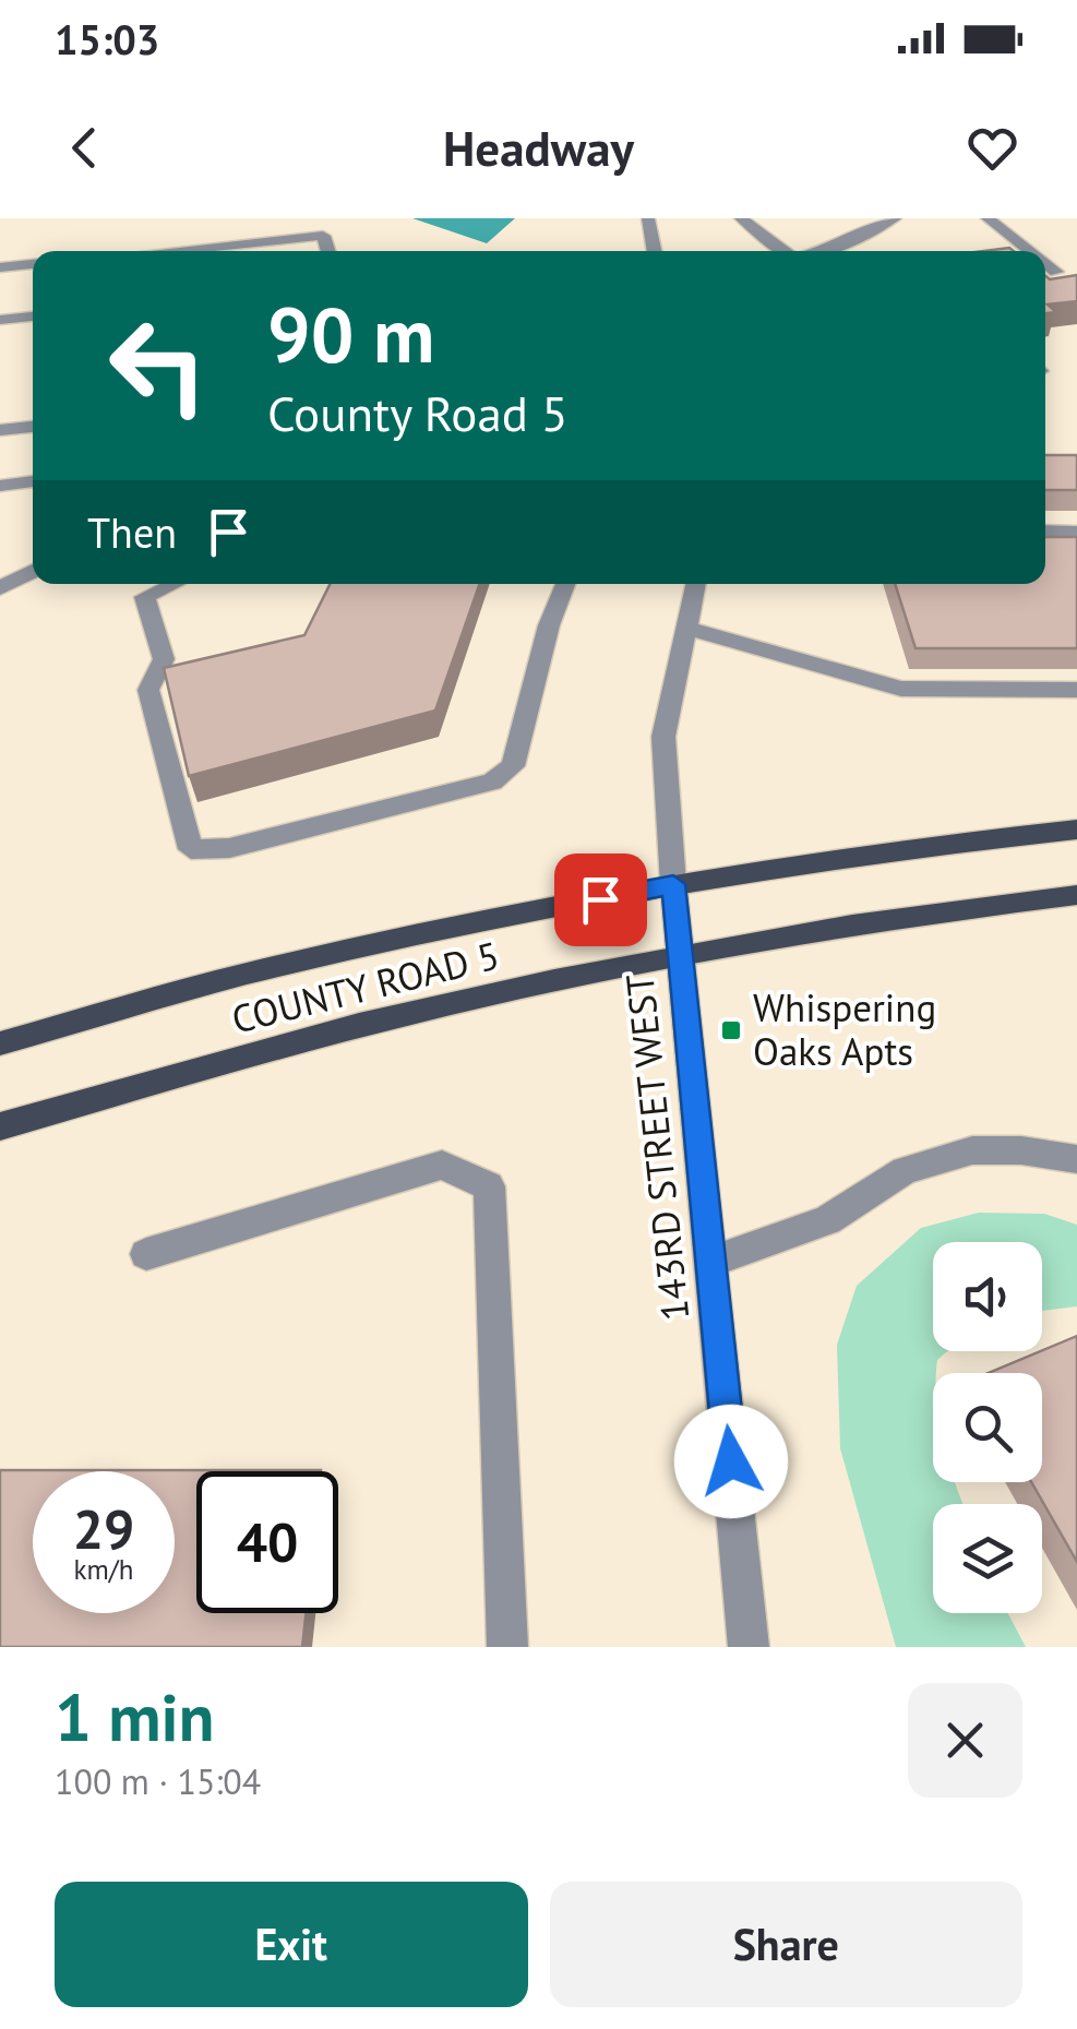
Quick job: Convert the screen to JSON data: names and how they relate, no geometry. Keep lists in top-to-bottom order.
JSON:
{
  "streets": {
    "main road": ["COUNTY ROAD 5"],
    "street": ["143RD STREET WEST"]
  },
  "crossings": [
    ["COUNTY ROAD 5", "143RD STREET WEST"]
  ],
  "places": {
    "transit": ["Whispering Oaks Apts"]
  },
  "page": {
    "status": "15:03",
    "header": "Headway",
    "turn": ["90 m", "County Road 5"],
    "then": "Then",
    "speed": "29 km/h",
    "limit": "40",
    "heading": ["1 min", "100 m · 15:04"],
    "buttons": ["Exit", "Share"]
  }
}
